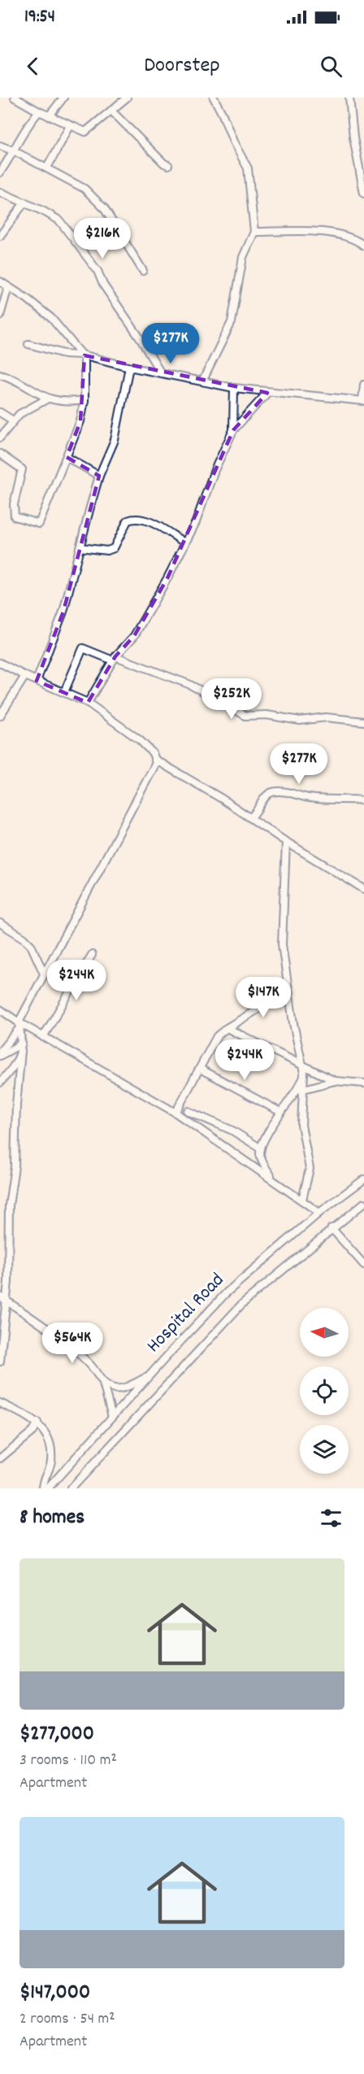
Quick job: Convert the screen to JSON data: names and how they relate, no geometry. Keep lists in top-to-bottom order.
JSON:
{
  "streets": {
    "street": ["Hospital Road"]
  },
  "north": "left",
  "page": {
    "status": "19:54",
    "header": "Doorstep",
    "price": [
      "$216K",
      "$277K",
      "$252K",
      "$277K",
      "$244K",
      "$147K",
      "$244K",
      "$564K"
    ],
    "heading": "8 homes",
    "list": [
      {
        "name": "$277,000",
        "note": "3 rooms · 110 m² · Apartment"
      },
      {
        "name": "$147,000",
        "note": "2 rooms · 54 m² · Apartment"
      }
    ]
  }
}
